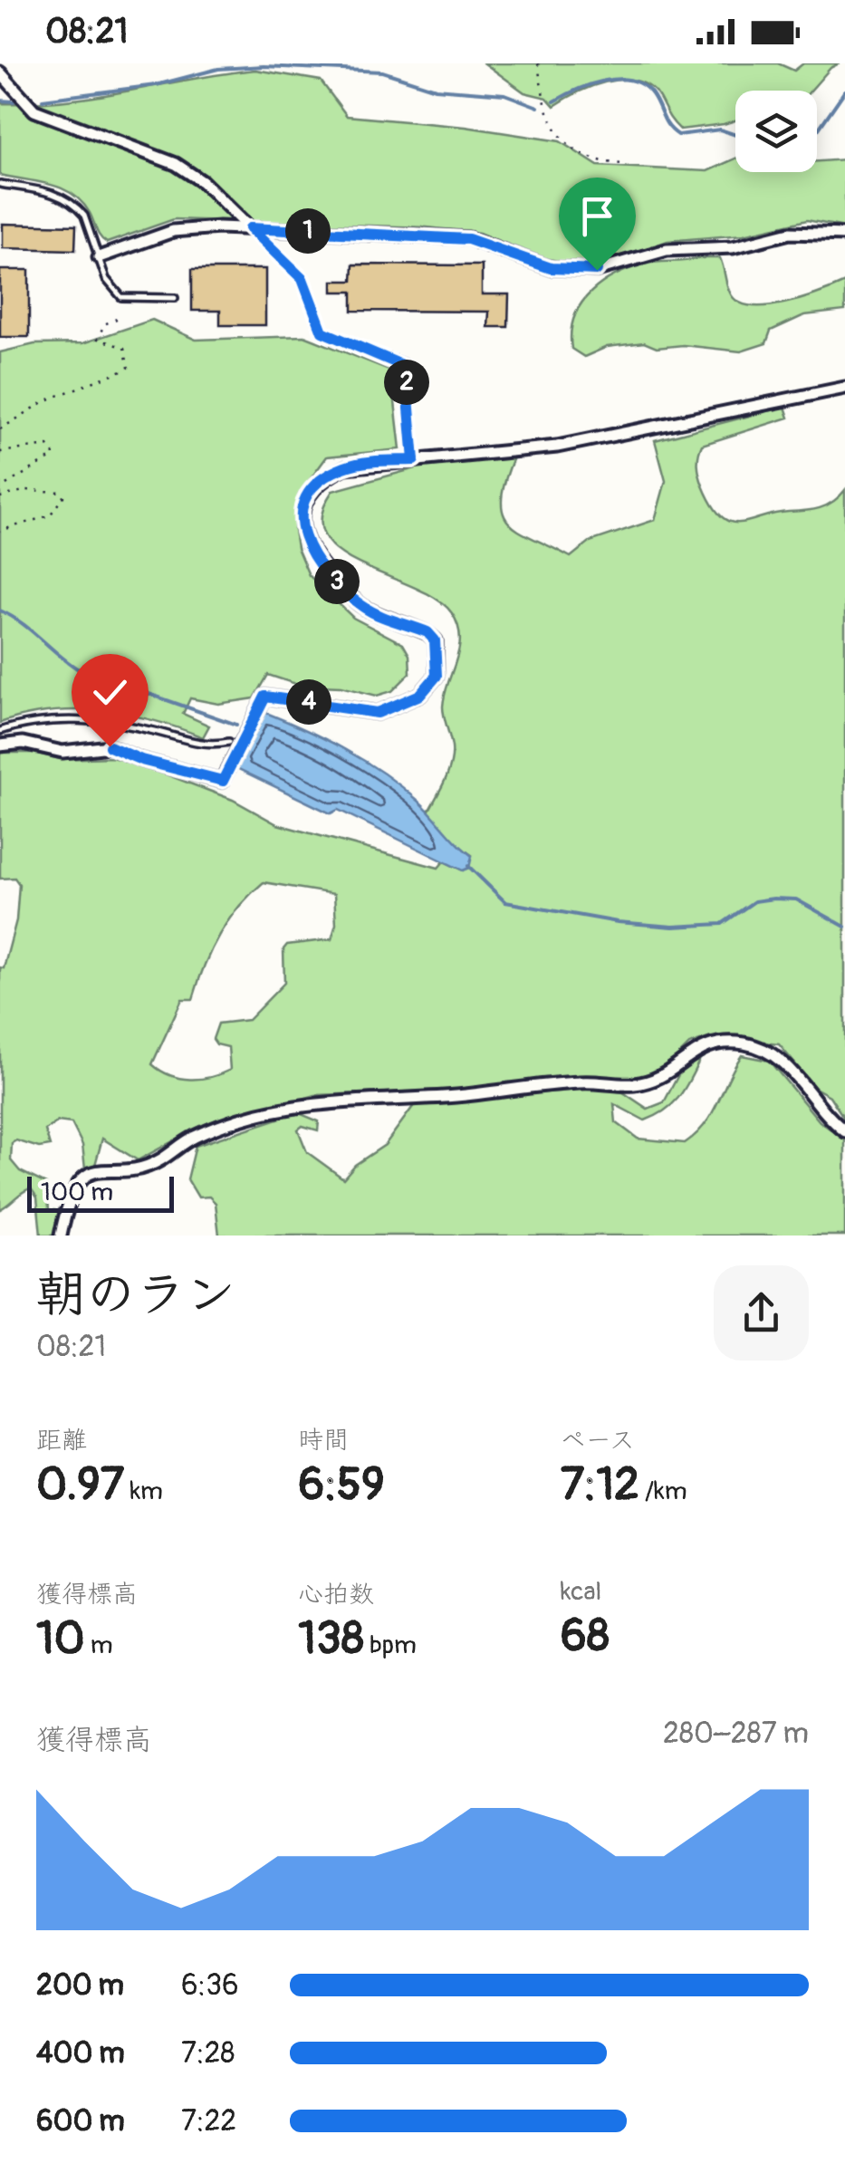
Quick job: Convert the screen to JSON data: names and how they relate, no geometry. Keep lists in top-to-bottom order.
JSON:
{
  "scale_bar": "100 m",
  "page": {
    "status": "08:21",
    "pins": [
      "1",
      "2",
      "3",
      "4"
    ],
    "scale": "100 m",
    "heading": ["朝のラン", "08:21"],
    "stats": [
      ["距離", "0.97 km"],
      ["時間", "6:59"],
      ["ペース", "7:12 /km"],
      ["獲得標高", "10 m"],
      ["心拍数", "138 bpm"],
      ["kcal", "68"]
    ],
    "chart": ["獲得標高", "280–287 m"],
    "list": [
      {
        "name": "200 m",
        "note": "6:36"
      },
      {
        "name": "400 m",
        "note": "7:28"
      },
      {
        "name": "600 m",
        "note": "7:22"
      }
    ]
  }
}
